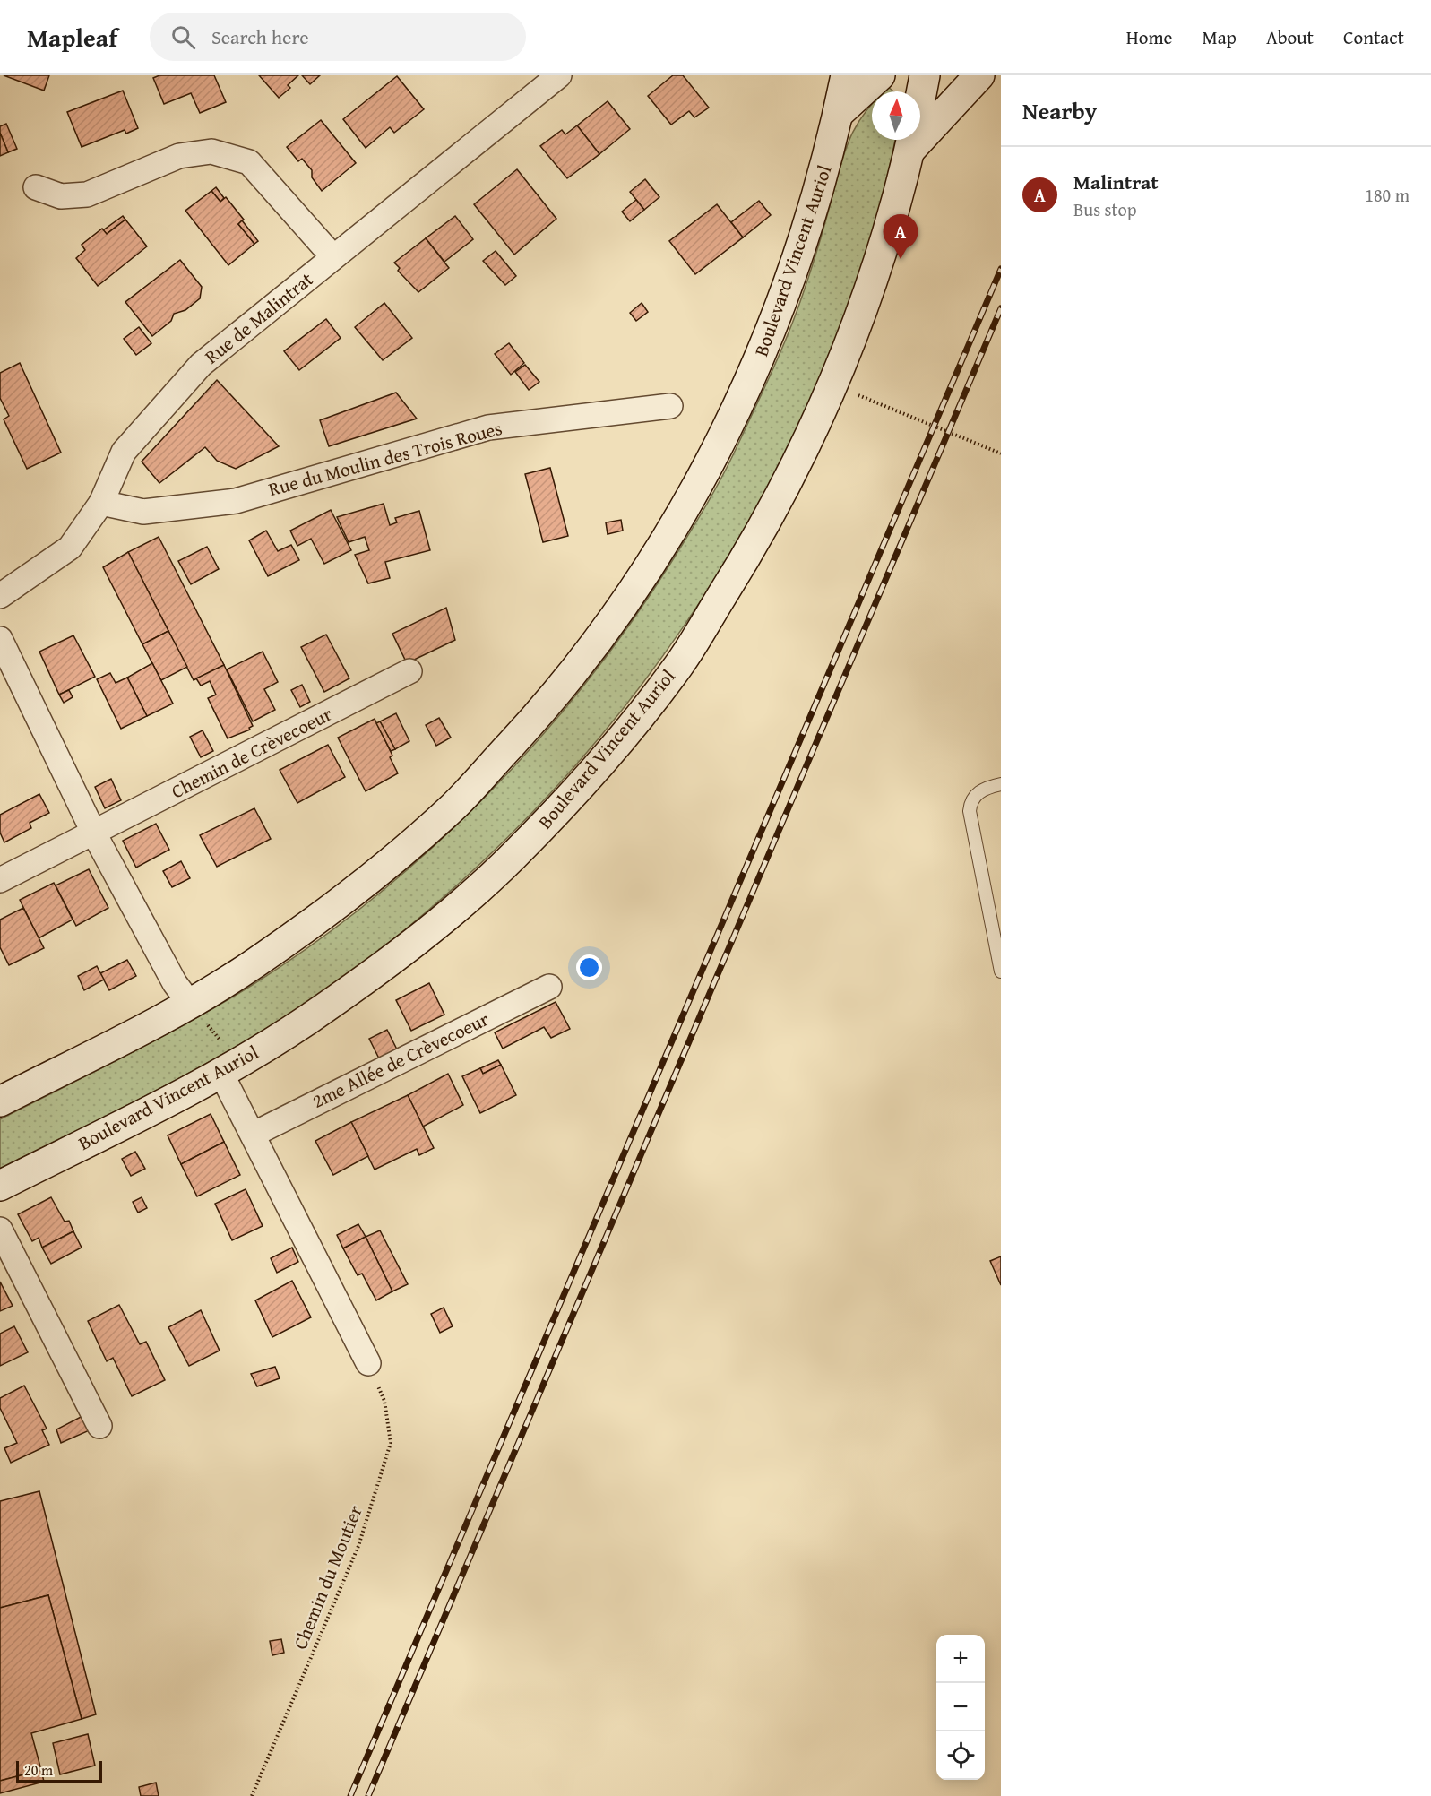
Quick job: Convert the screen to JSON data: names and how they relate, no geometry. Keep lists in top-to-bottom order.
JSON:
{
  "streets": {
    "main road": ["Boulevard Vincent Auriol"],
    "street": [
      "Rue de Malintrat",
      "Rue du Moulin des Trois Roues",
      "Chemin de Crèvecoeur",
      "2me Allée de Crèvecoeur"
    ],
    "path": ["Chemin du Moutier"]
  },
  "crossings": [
    ["Rue de Malintrat", "Rue du Moulin des Trois Roues"]
  ],
  "scale_bar": "20 m",
  "north": "top",
  "page": {
    "header": "Mapleaf",
    "search": "Search here",
    "nav": [
      "Home",
      "Map",
      "About",
      "Contact"
    ],
    "heading": "Nearby",
    "list": [
      {
        "mark": "A",
        "name": "Malintrat",
        "note": "Bus stop",
        "value": "180 m"
      }
    ],
    "pins": "A",
    "map_buttons": ["+", "−"],
    "scale": "20 m"
  }
}
